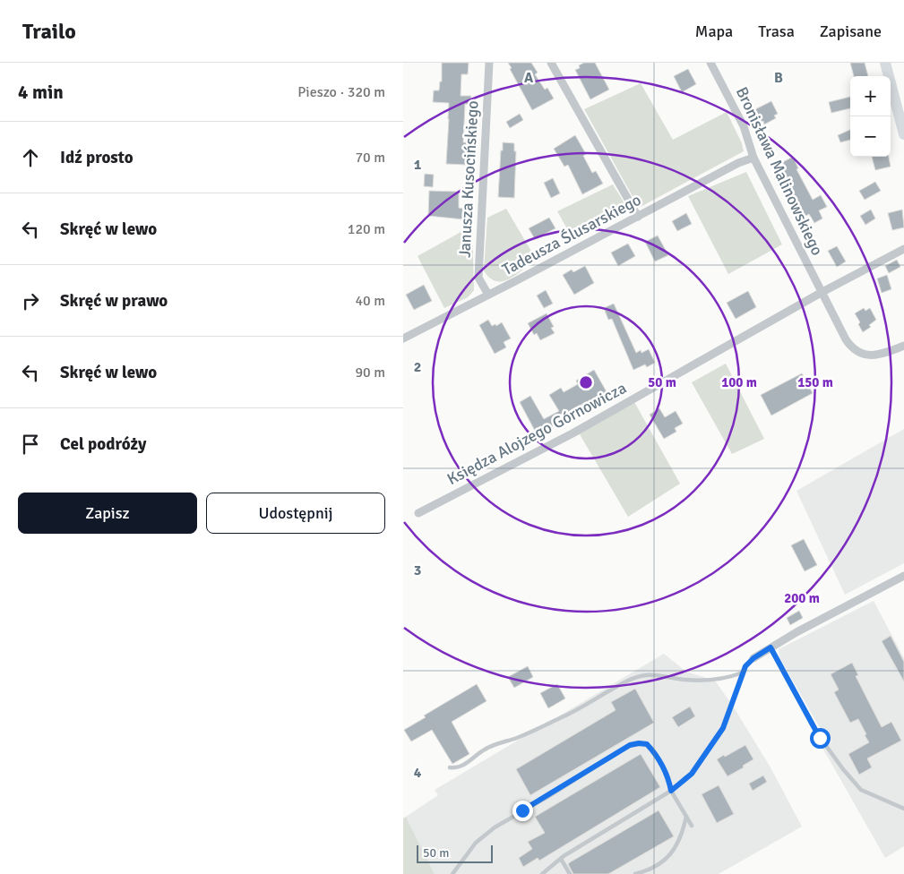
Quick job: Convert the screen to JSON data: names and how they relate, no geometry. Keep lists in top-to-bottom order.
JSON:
{
  "streets": {
    "street": [
      "Bronisława Malinowskiego",
      "Janusza Kusocińskiego",
      "Tadeusza Ślusarskiego",
      "Księdza Alojzego Górnowicza"
    ]
  },
  "crossings": [
    ["Bronisława Malinowskiego", "Tadeusza Ślusarskiego"],
    ["Bronisława Malinowskiego", "Księdza Alojzego Górnowicza"],
    ["Janusza Kusocińskiego", "Tadeusza Ślusarskiego"]
  ],
  "scale_bar": "50 m",
  "page": {
    "header": "Trailo",
    "nav": ["Mapa", "Trasa", "Zapisane"],
    "heading": ["4 min", "Pieszo · 320 m"],
    "map_buttons": ["+", "−"],
    "list": [
      ["Idź prosto", "70 m"],
      ["Skręć w lewo", "120 m"],
      ["Skręć w prawo", "40 m"],
      ["Skręć w lewo", "90 m"],
      "Cel podróży"
    ],
    "buttons": ["Zapisz", "Udostępnij"],
    "scale": "50 m"
  },
  "grid": {
    "columns": ["A", "B"],
    "rows": [
      "1",
      "2",
      "3",
      "4"
    ]
  },
  "rings": [
    "50 m",
    "100 m",
    "150 m",
    "200 m"
  ]
}
